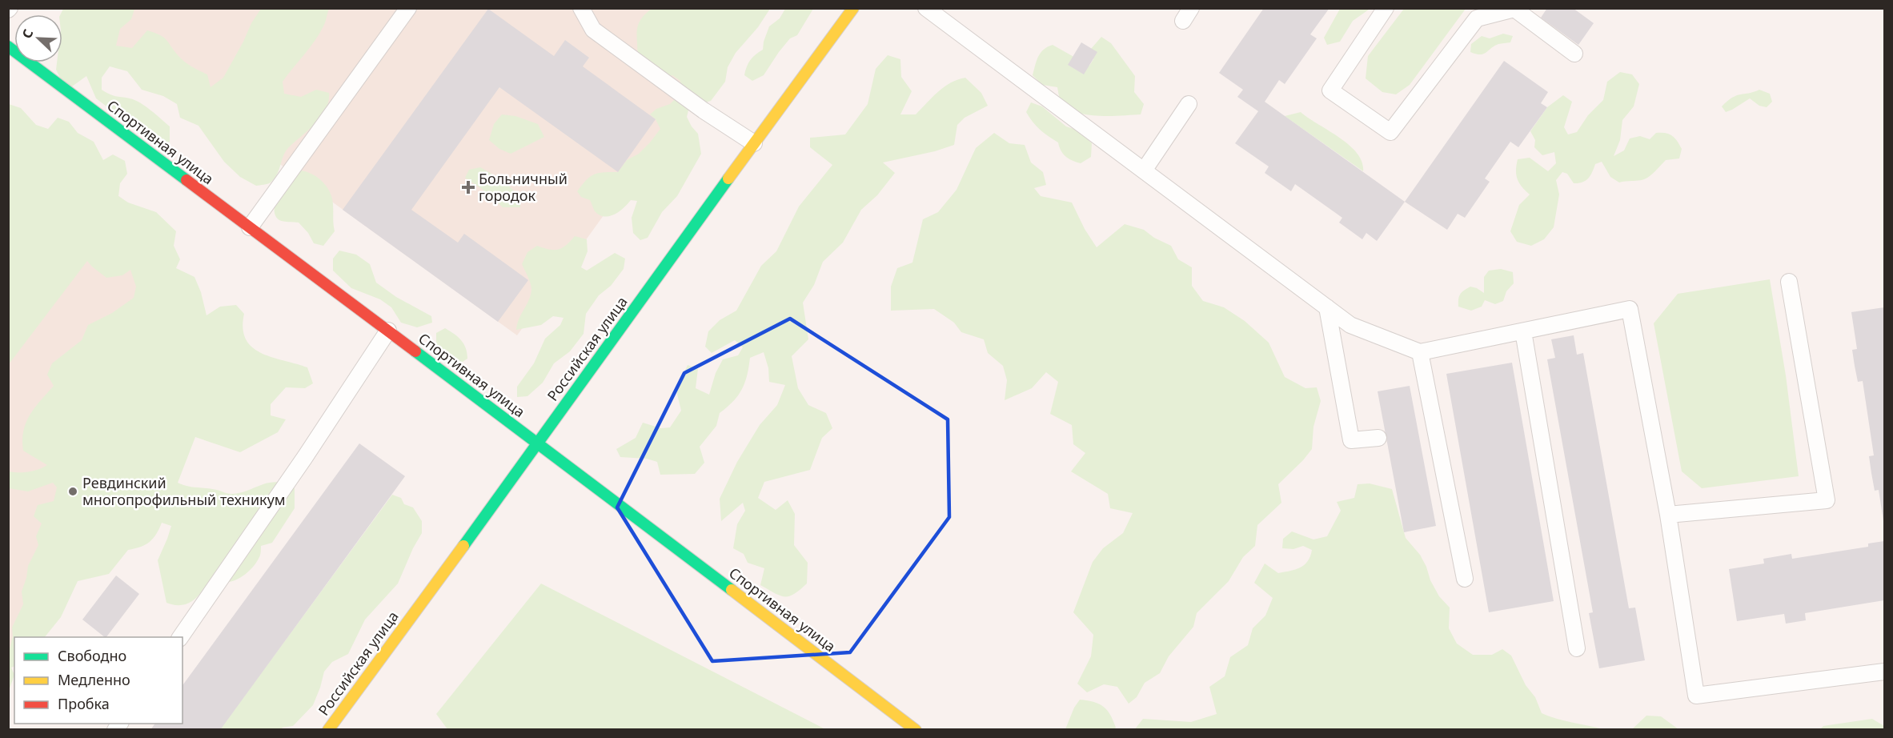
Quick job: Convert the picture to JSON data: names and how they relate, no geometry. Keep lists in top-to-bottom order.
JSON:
{
  "streets": {
    "street": ["Спортивная улица", "Российская улица"]
  },
  "crossings": [
    ["Спортивная улица", "Российская улица"]
  ],
  "places": {
    "health": ["Больничный городок"],
    "other": ["Ревдинский многопрофильный техникум"]
  },
  "legend": ["Свободно", "Медленно", "Пробка"],
  "north": "top left"
}
